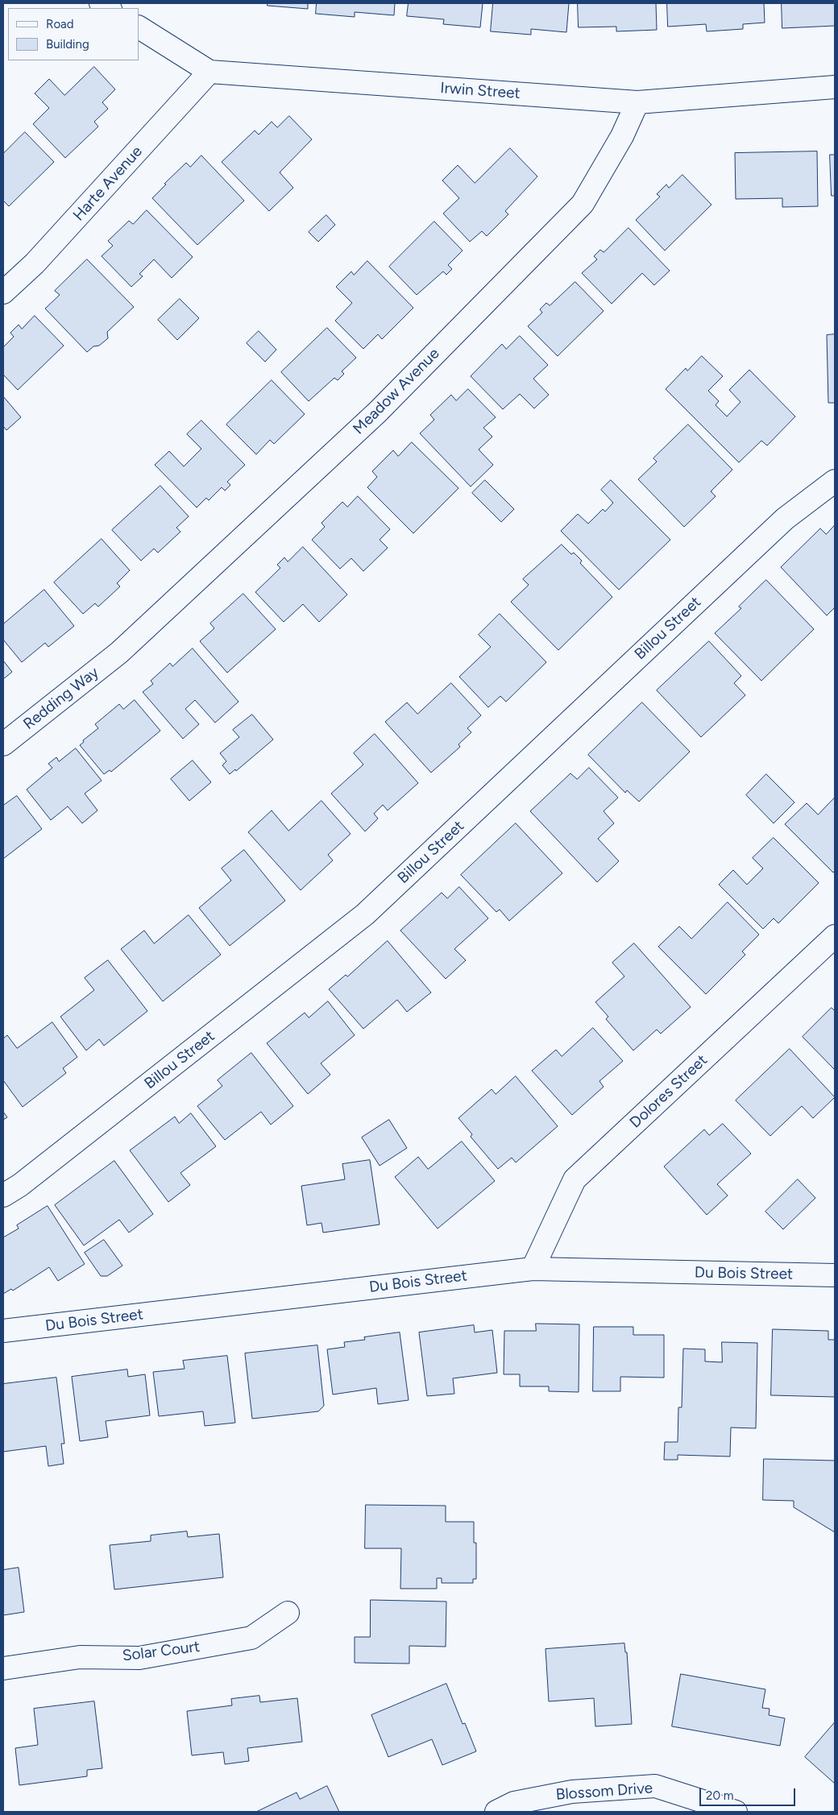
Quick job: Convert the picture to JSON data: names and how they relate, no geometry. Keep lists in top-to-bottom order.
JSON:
{
  "streets": {
    "street": [
      "Irwin Street",
      "Harte Avenue",
      "Meadow Avenue",
      "Billou Street",
      "Redding Way",
      "Dolores Street",
      "Du Bois Street",
      "Solar Court",
      "Blossom Drive"
    ]
  },
  "crossings": [
    ["Irwin Street", "Harte Avenue"],
    ["Irwin Street", "Meadow Avenue"],
    ["Meadow Avenue", "Redding Way"],
    ["Dolores Street", "Du Bois Street"]
  ],
  "legend": ["Road", "Building"],
  "scale_bar": "20 m"
}
